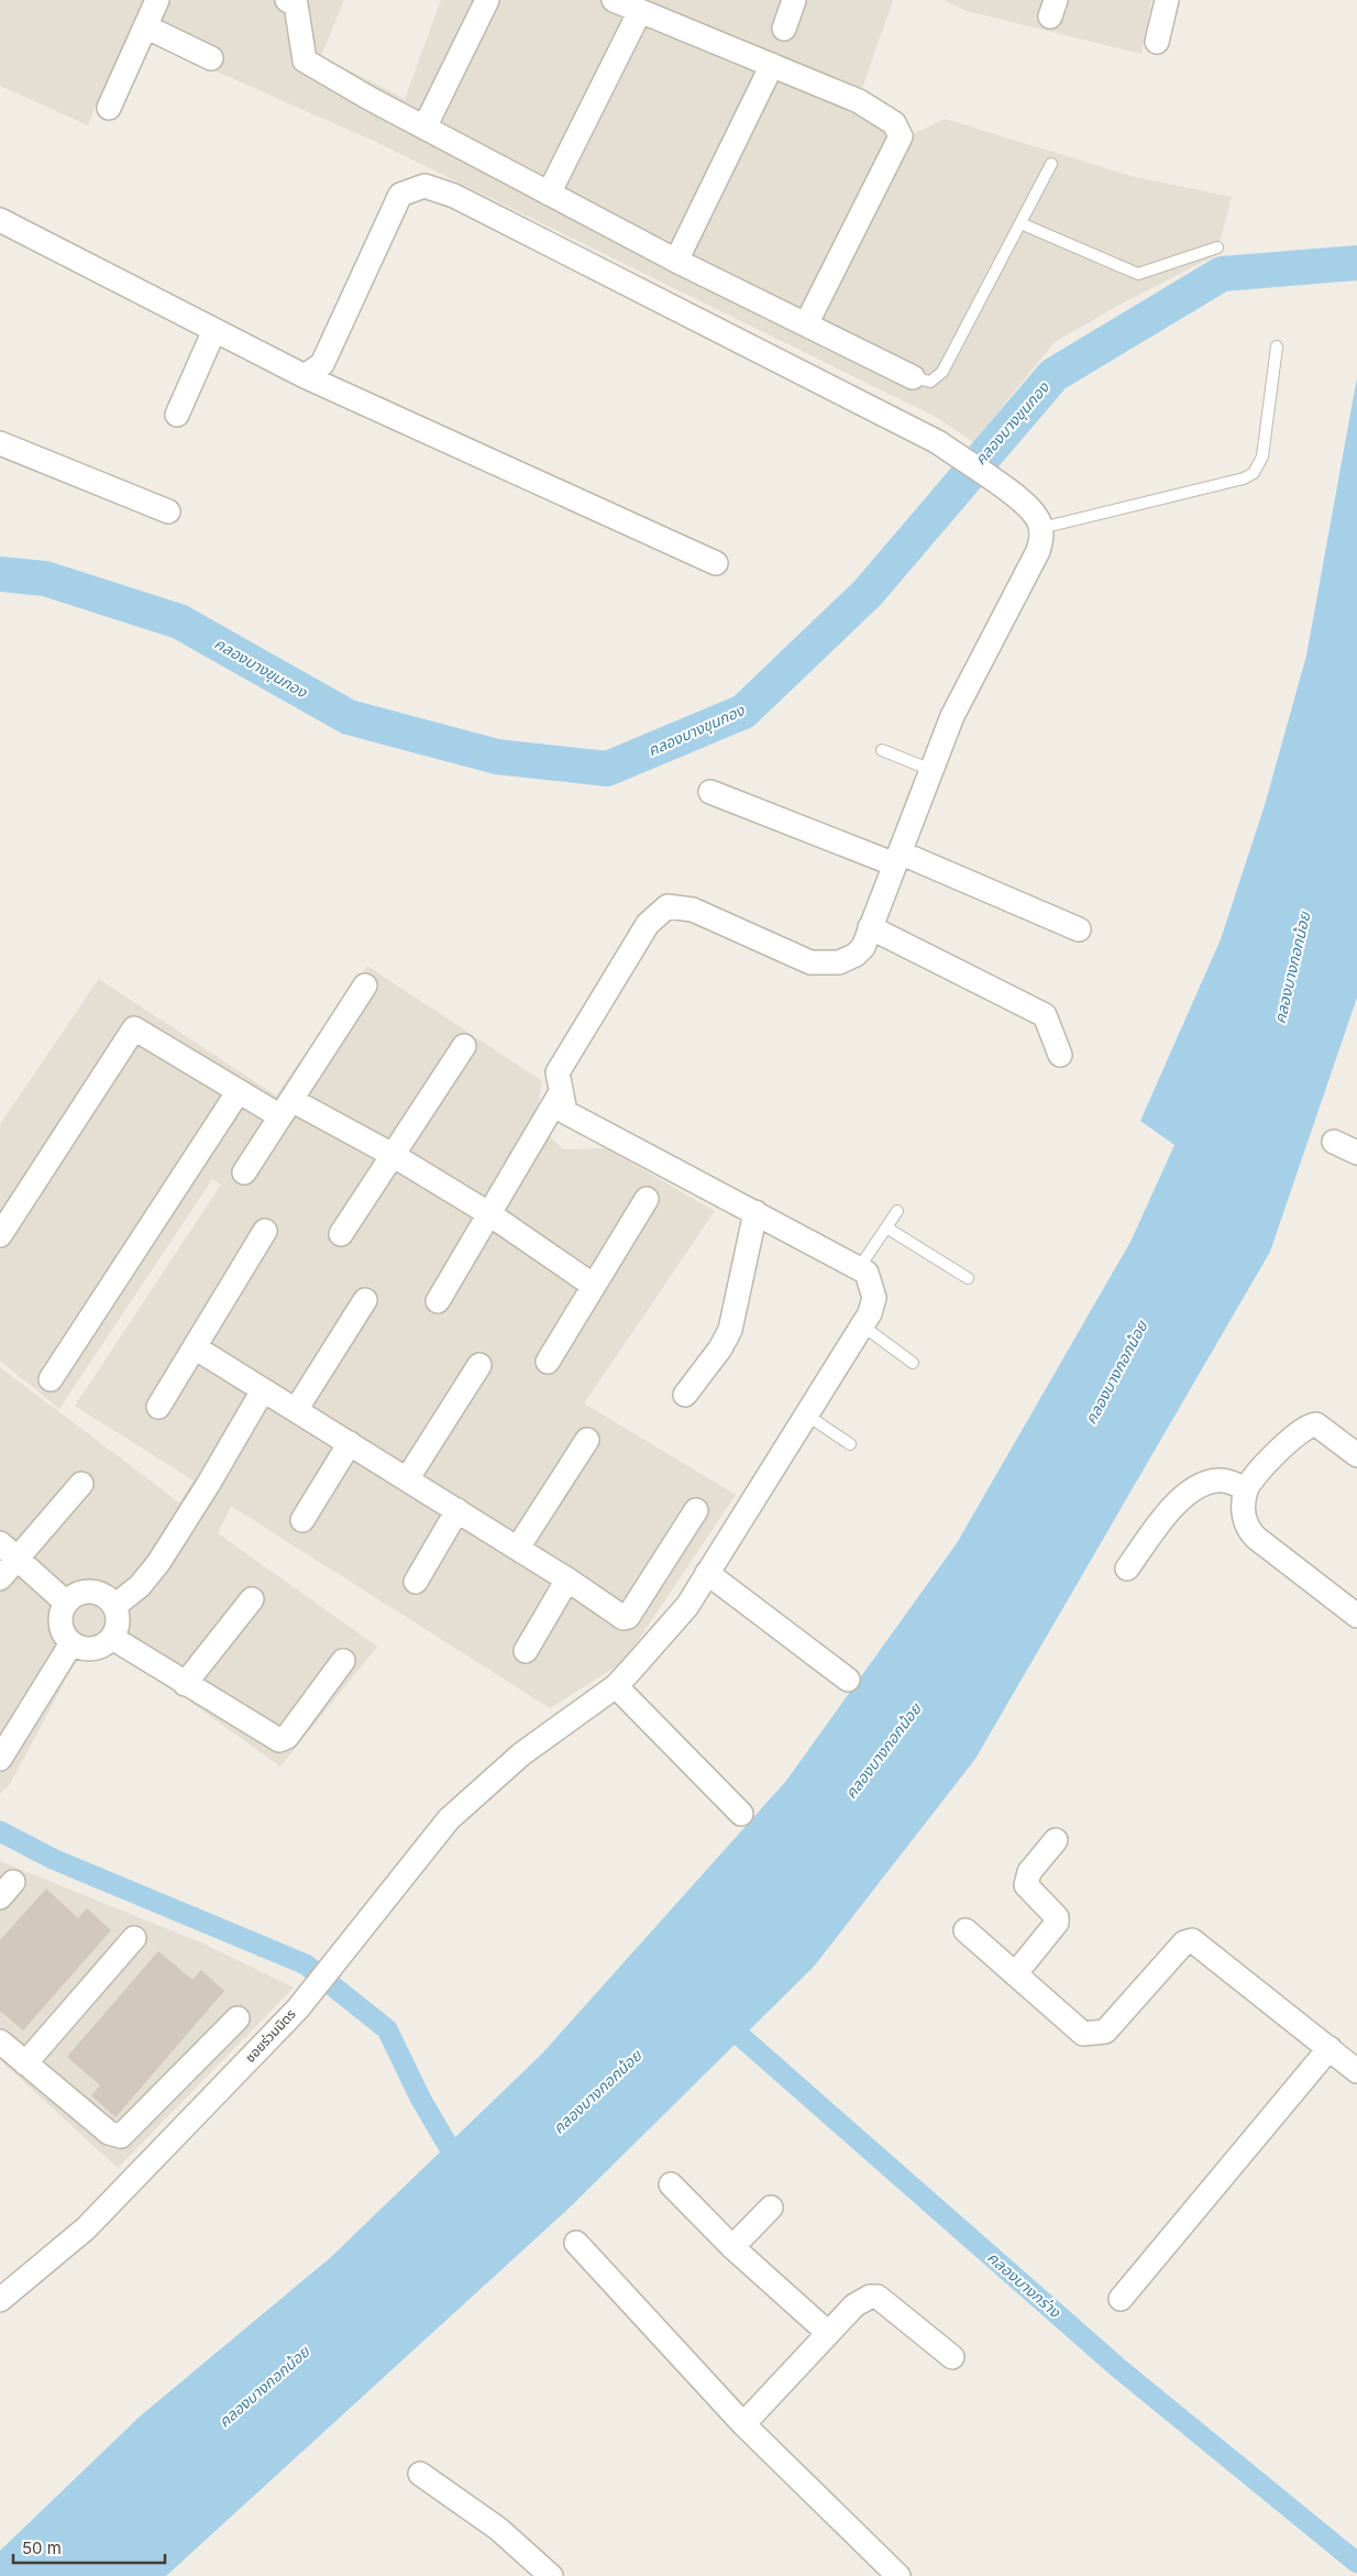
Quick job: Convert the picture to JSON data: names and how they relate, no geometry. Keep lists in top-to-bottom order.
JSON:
{
  "streets": {
    "street": ["ซอยร่วมมิตร"]
  },
  "water": ["คลองบางขุนกอง", "คลองบางกอกน้อย", "คลองบางกร่าง"],
  "scale_bar": "50 m"
}
